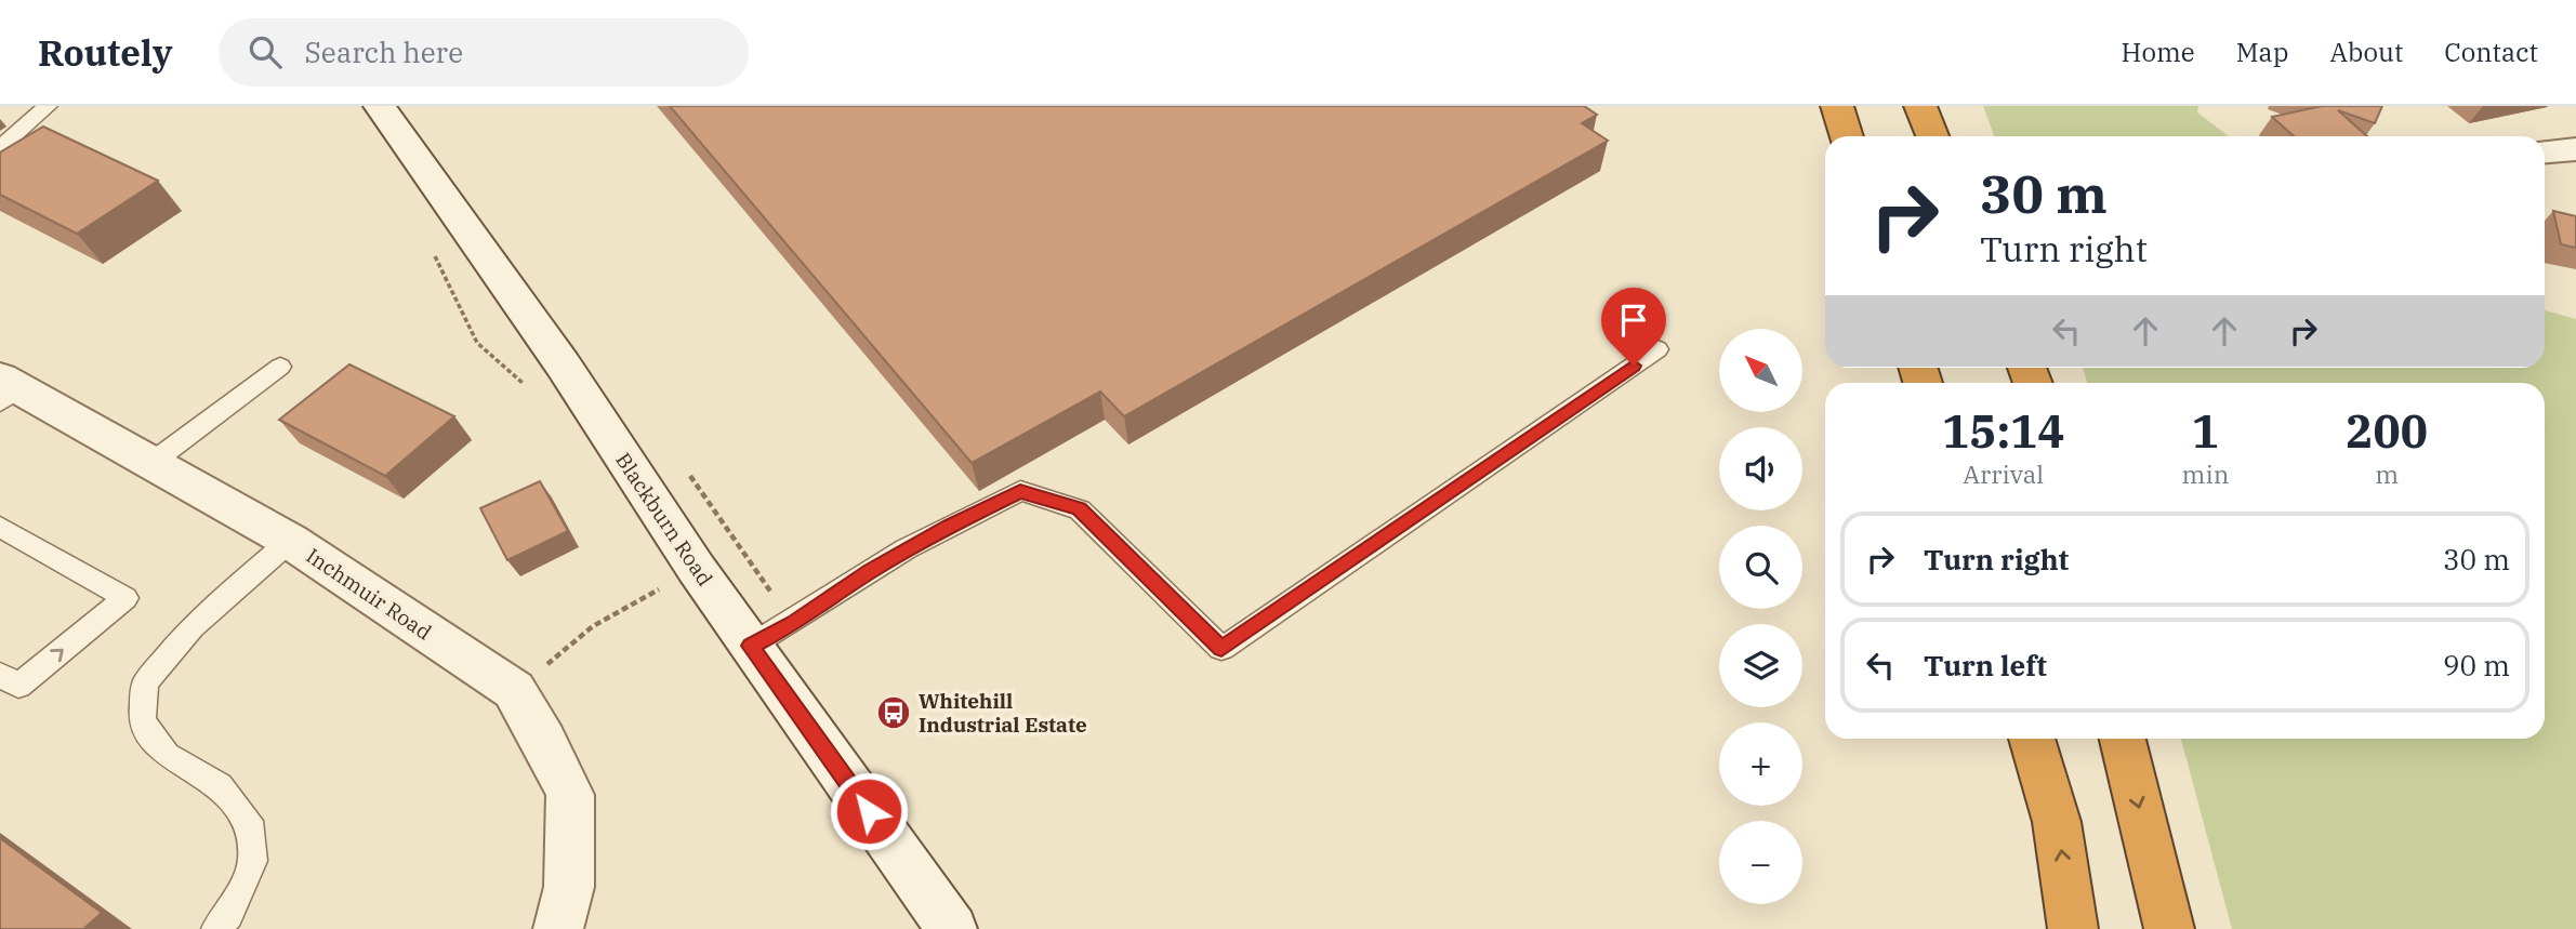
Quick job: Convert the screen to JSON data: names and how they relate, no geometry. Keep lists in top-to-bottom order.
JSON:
{
  "streets": {
    "main road": ["Blackburn Road", "Inchmuir Road"]
  },
  "places": {
    "bus stop": ["Whitehill Industrial Estate"]
  },
  "north": "top left",
  "page": {
    "header": "Routely",
    "search": "Search here",
    "nav": [
      "Home",
      "Map",
      "About",
      "Contact"
    ],
    "turn": ["30 m", "Turn right"],
    "map_buttons": ["+", "−"],
    "eta": [
      "15:14",
      "Arrival",
      "1",
      "min",
      "200",
      "m"
    ],
    "list": [
      {
        "name": "Turn right",
        "value": "30 m"
      },
      {
        "name": "Turn left",
        "value": "90 m"
      }
    ]
  }
}
